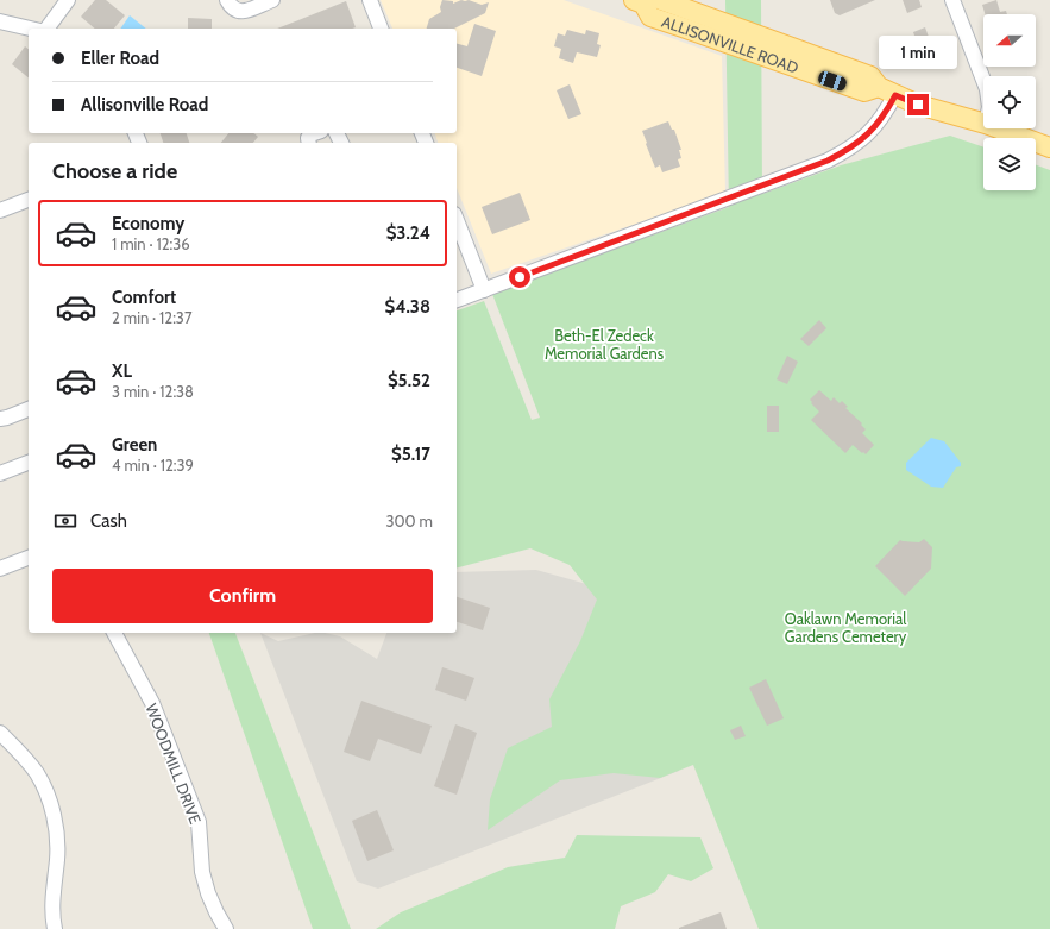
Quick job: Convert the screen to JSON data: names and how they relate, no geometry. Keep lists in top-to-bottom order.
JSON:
{
  "streets": {
    "main road": ["ALLISONVILLE ROAD"],
    "street": ["WOODMILL DRIVE"]
  },
  "parks": ["Beth-El Zedeck Memorial Gardens", "Oaklawn Memorial Gardens Cemetery"],
  "north": "left",
  "page": {
    "banner": ["Eller Road", "Allisonville Road"],
    "bubble": "1 min",
    "heading": "Choose a ride",
    "list": [
      {
        "name": "Economy",
        "note": "1 min · 12:36",
        "value": "$3.24"
      },
      {
        "name": "Comfort",
        "note": "2 min · 12:37",
        "value": "$4.38"
      },
      {
        "name": "XL",
        "note": "3 min · 12:38",
        "value": "$5.52"
      },
      {
        "name": "Green",
        "note": "4 min · 12:39",
        "value": "$5.17"
      }
    ],
    "pay": ["Cash", "300 m"],
    "buttons": "Confirm"
  }
}
